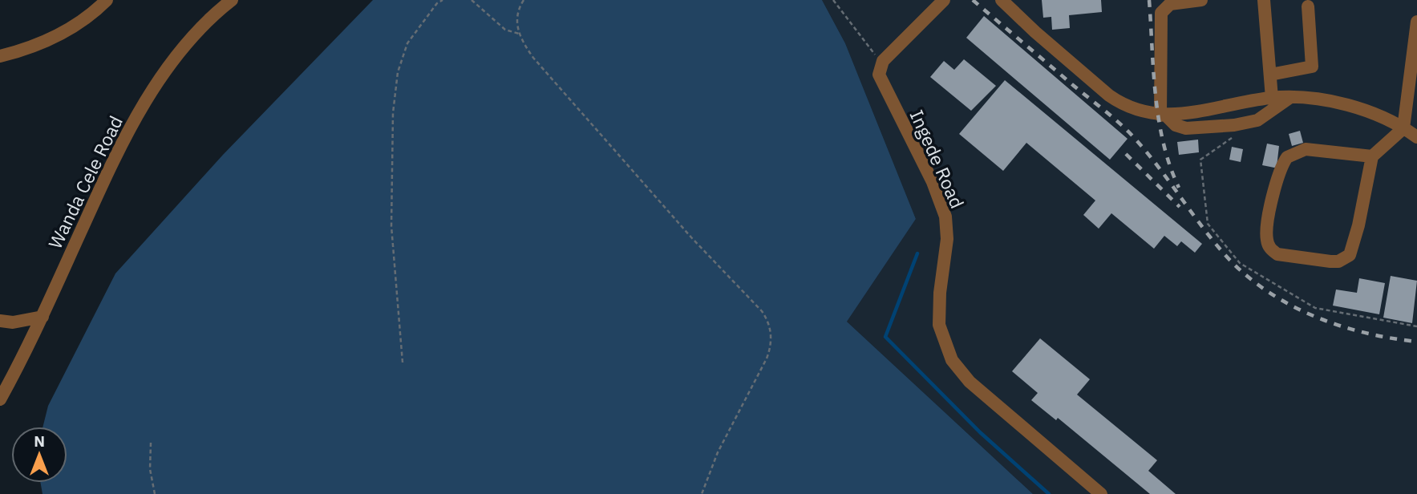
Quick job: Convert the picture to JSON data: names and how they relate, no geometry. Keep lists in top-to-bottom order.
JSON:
{
  "streets": {
    "street": ["Ingede Road", "Wanda Cele Road"]
  },
  "north": "top"
}
